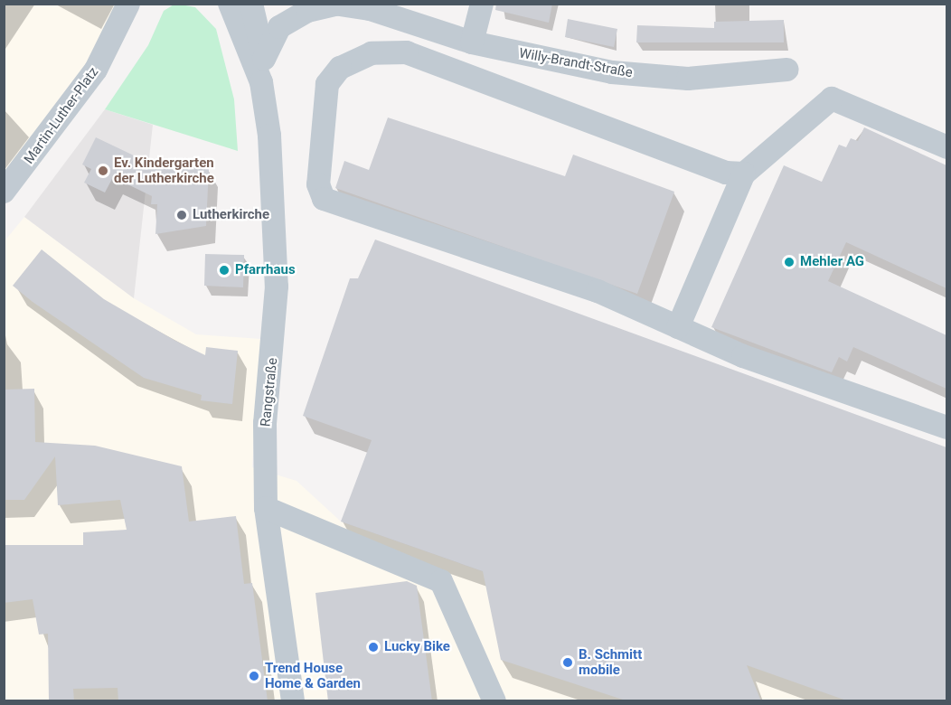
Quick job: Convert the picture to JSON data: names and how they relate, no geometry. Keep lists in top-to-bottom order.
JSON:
{
  "streets": {
    "street": ["Willy-Brandt-Straße", "Martin-Luther-Platz", "Rangstraße"]
  },
  "places": [
    "Ev. Kindergarten der Lutherkirche",
    "Lutherkirche",
    "Mehler AG",
    "Pfarrhaus",
    "Lucky Bike",
    "B. Schmitt mobile",
    "Trend House Home & Garden"
  ]
}
